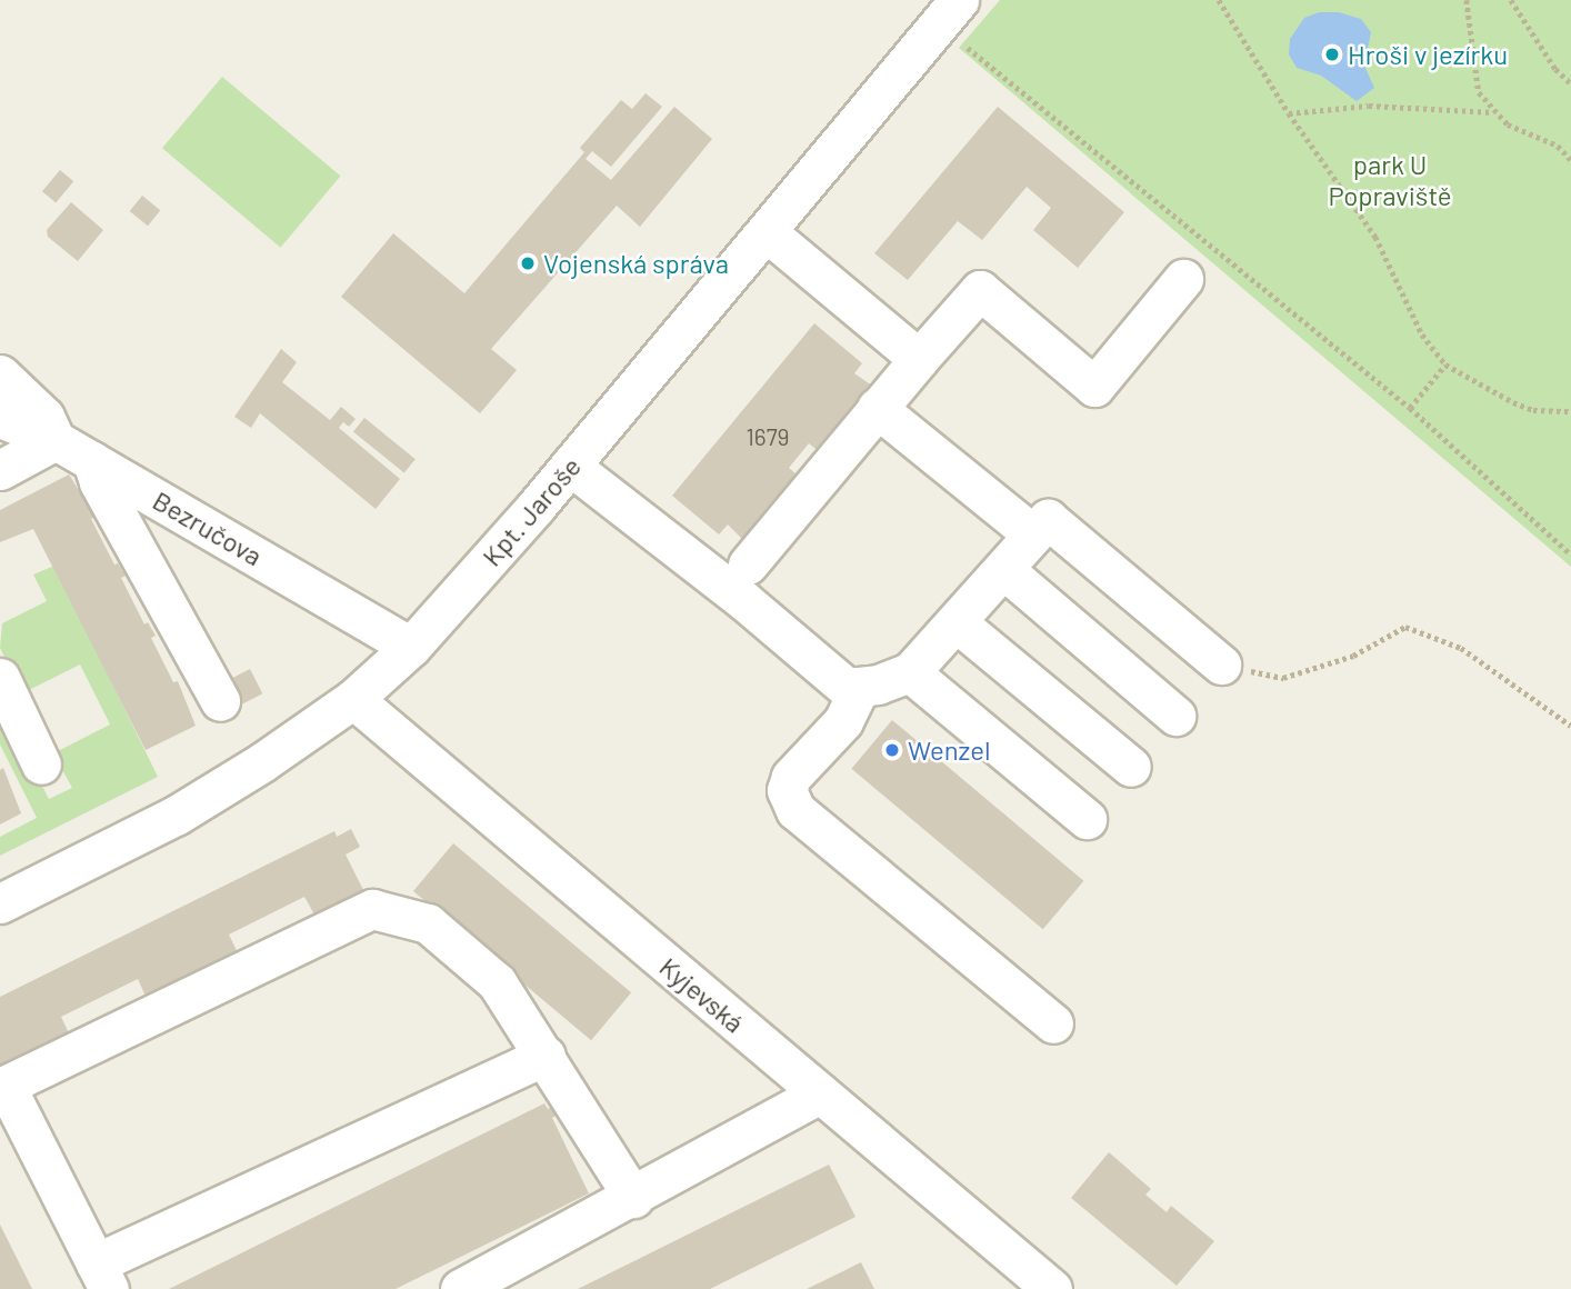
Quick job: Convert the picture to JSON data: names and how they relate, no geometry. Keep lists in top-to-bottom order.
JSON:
{
  "streets": {
    "street": ["Kpt. Jaroše", "Bezručova", "Kyjevská"]
  },
  "crossings": [
    ["Kpt. Jaroše", "Bezručova"],
    ["Kpt. Jaroše", "Kyjevská"]
  ],
  "parks": ["park U Popraviště"],
  "places": ["Hroši v jezírku", "Vojenská správa", "Wenzel"],
  "house_numbers": ["1679"]
}
